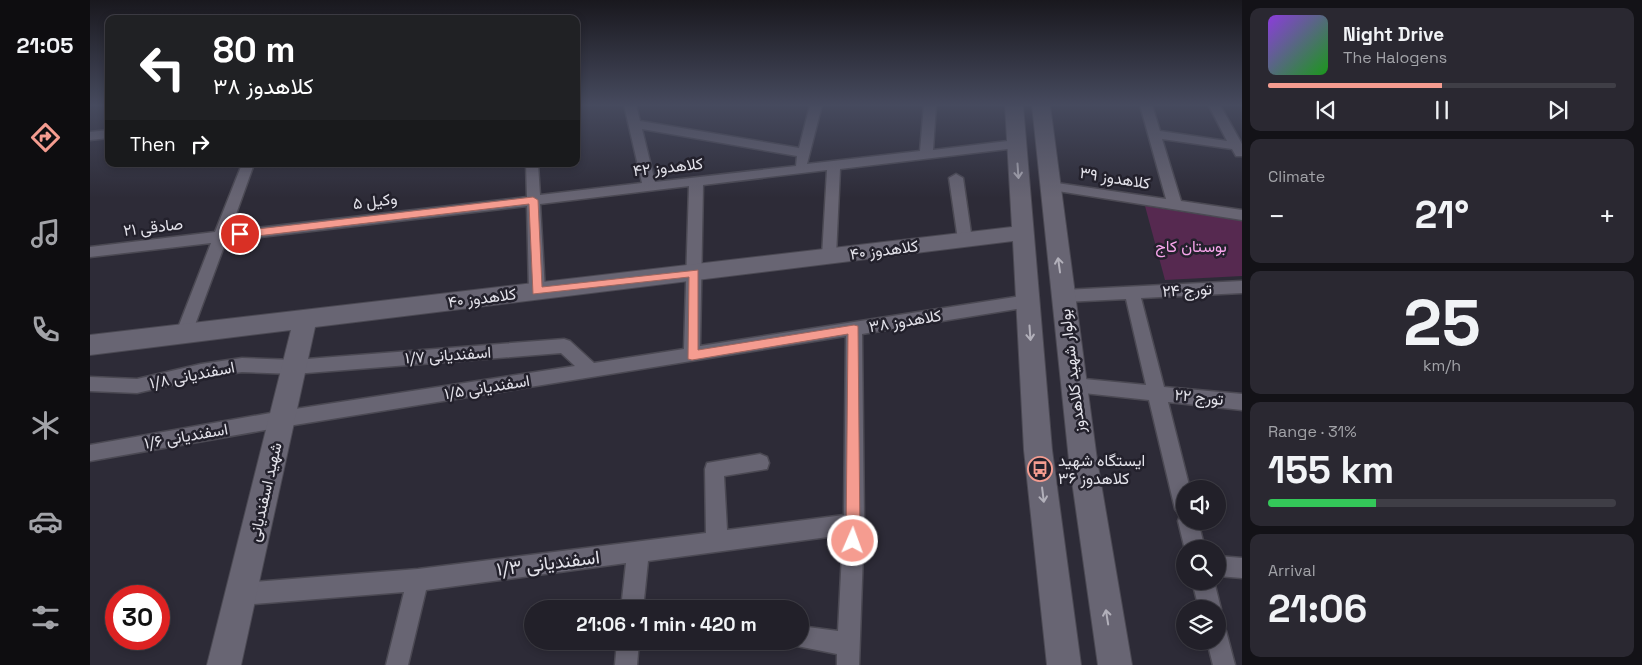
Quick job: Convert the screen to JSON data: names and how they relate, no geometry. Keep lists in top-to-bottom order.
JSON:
{
  "streets": {
    "main road": ["کلاهدوز ۴۰", "بولوار شهید کلاهدوز", "شهید اسفندیانی"],
    "street": [
      "کلاهدوز ۴۲",
      "کلاهدوز ۳۹",
      "وکيل ۵",
      "صادقی ۲۱",
      "تورج ۲۴",
      "کلاهدوز ۳۸",
      "۱/۷ اسفندیانی",
      "اسفندیانی ۱/۸",
      "اسفندیانی ۱/۵",
      "تورج ۲۲",
      "اسفندیانی ۱/۶",
      "اسفندیانی ۱/۳"
    ]
  },
  "crossings": [
    ["کلاهدوز ۴۲", "وکيل ۵"],
    ["کلاهدوز ۳۹", "بولوار شهید کلاهدوز"],
    ["وکيل ۵", "صادقی ۲۱"],
    ["کلاهدوز ۴۰", "شهید اسفندیانی"],
    ["تورج ۲۴", "بولوار شهید کلاهدوز"],
    ["کلاهدوز ۳۸", "اسفندیانی ۱/۵"],
    ["۱/۷ اسفندیانی", "اسفندیانی ۱/۸"],
    ["۱/۷ اسفندیانی", "اسفندیانی ۱/۵"],
    ["۱/۷ اسفندیانی", "شهید اسفندیانی"],
    ["بولوار شهید کلاهدوز", "تورج ۲۲"],
    ["اسفندیانی ۱/۸", "شهید اسفندیانی"],
    ["اسفندیانی ۱/۵", "اسفندیانی ۱/۶"],
    ["اسفندیانی ۱/۵", "شهید اسفندیانی"],
    ["اسفندیانی ۱/۶", "شهید اسفندیانی"],
    ["شهید اسفندیانی", "اسفندیانی ۱/۳"]
  ],
  "parks": ["بوستان کاج"],
  "places": {
    "bus stop": ["ایستگاه شهید کلاهدوز ۳۶"]
  },
  "page": {
    "tabs": "21:05",
    "turn": ["80 m", "کلاهدوز ۳۸"],
    "song": ["Night Drive", "The Halogens"],
    "then": "Then",
    "tile": [
      "Climate",
      ["25", "km/h"],
      ["Range · 31%", "155 km"],
      ["Arrival", "21:06"]
    ],
    "heat": ["−", "21°", "+"],
    "limit": "30",
    "trip": "21:06 · 1 min · 420 m"
  }
}
